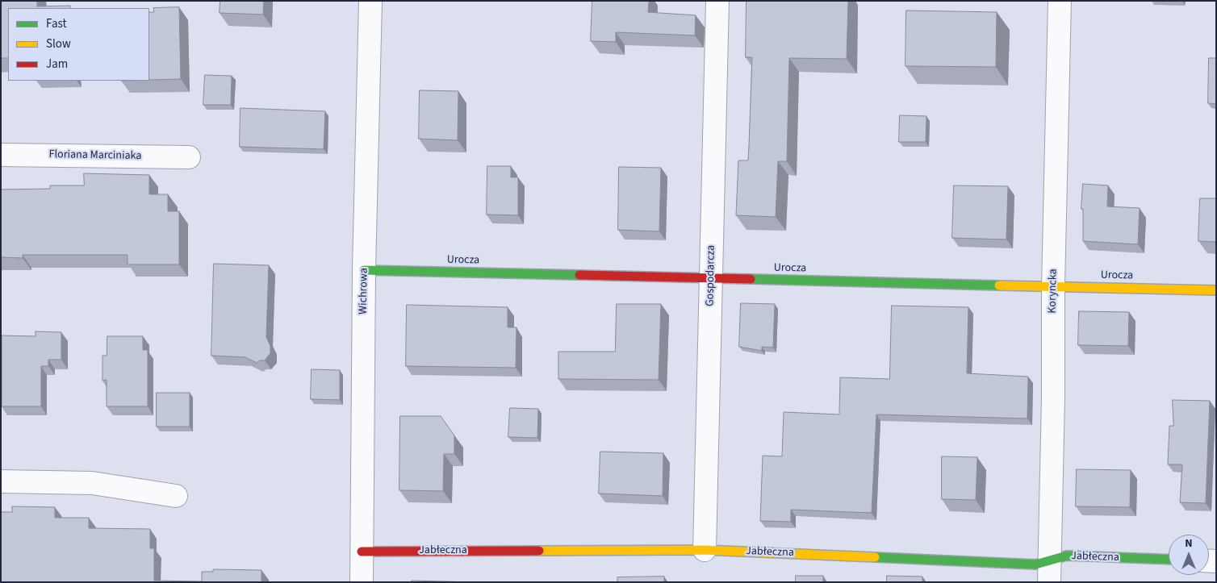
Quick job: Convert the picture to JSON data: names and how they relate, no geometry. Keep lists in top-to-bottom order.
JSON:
{
  "streets": {
    "street": [
      "Floriana Marciniaka",
      "Urocza",
      "Gospodarcza",
      "Wichrowa",
      "Koryncka",
      "Jabłeczna"
    ]
  },
  "crossings": [
    ["Urocza", "Gospodarcza"],
    ["Urocza", "Wichrowa"],
    ["Urocza", "Koryncka"],
    ["Gospodarcza", "Jabłeczna"],
    ["Wichrowa", "Jabłeczna"],
    ["Koryncka", "Jabłeczna"]
  ],
  "legend": ["Fast", "Slow", "Jam"],
  "north": "top"
}
